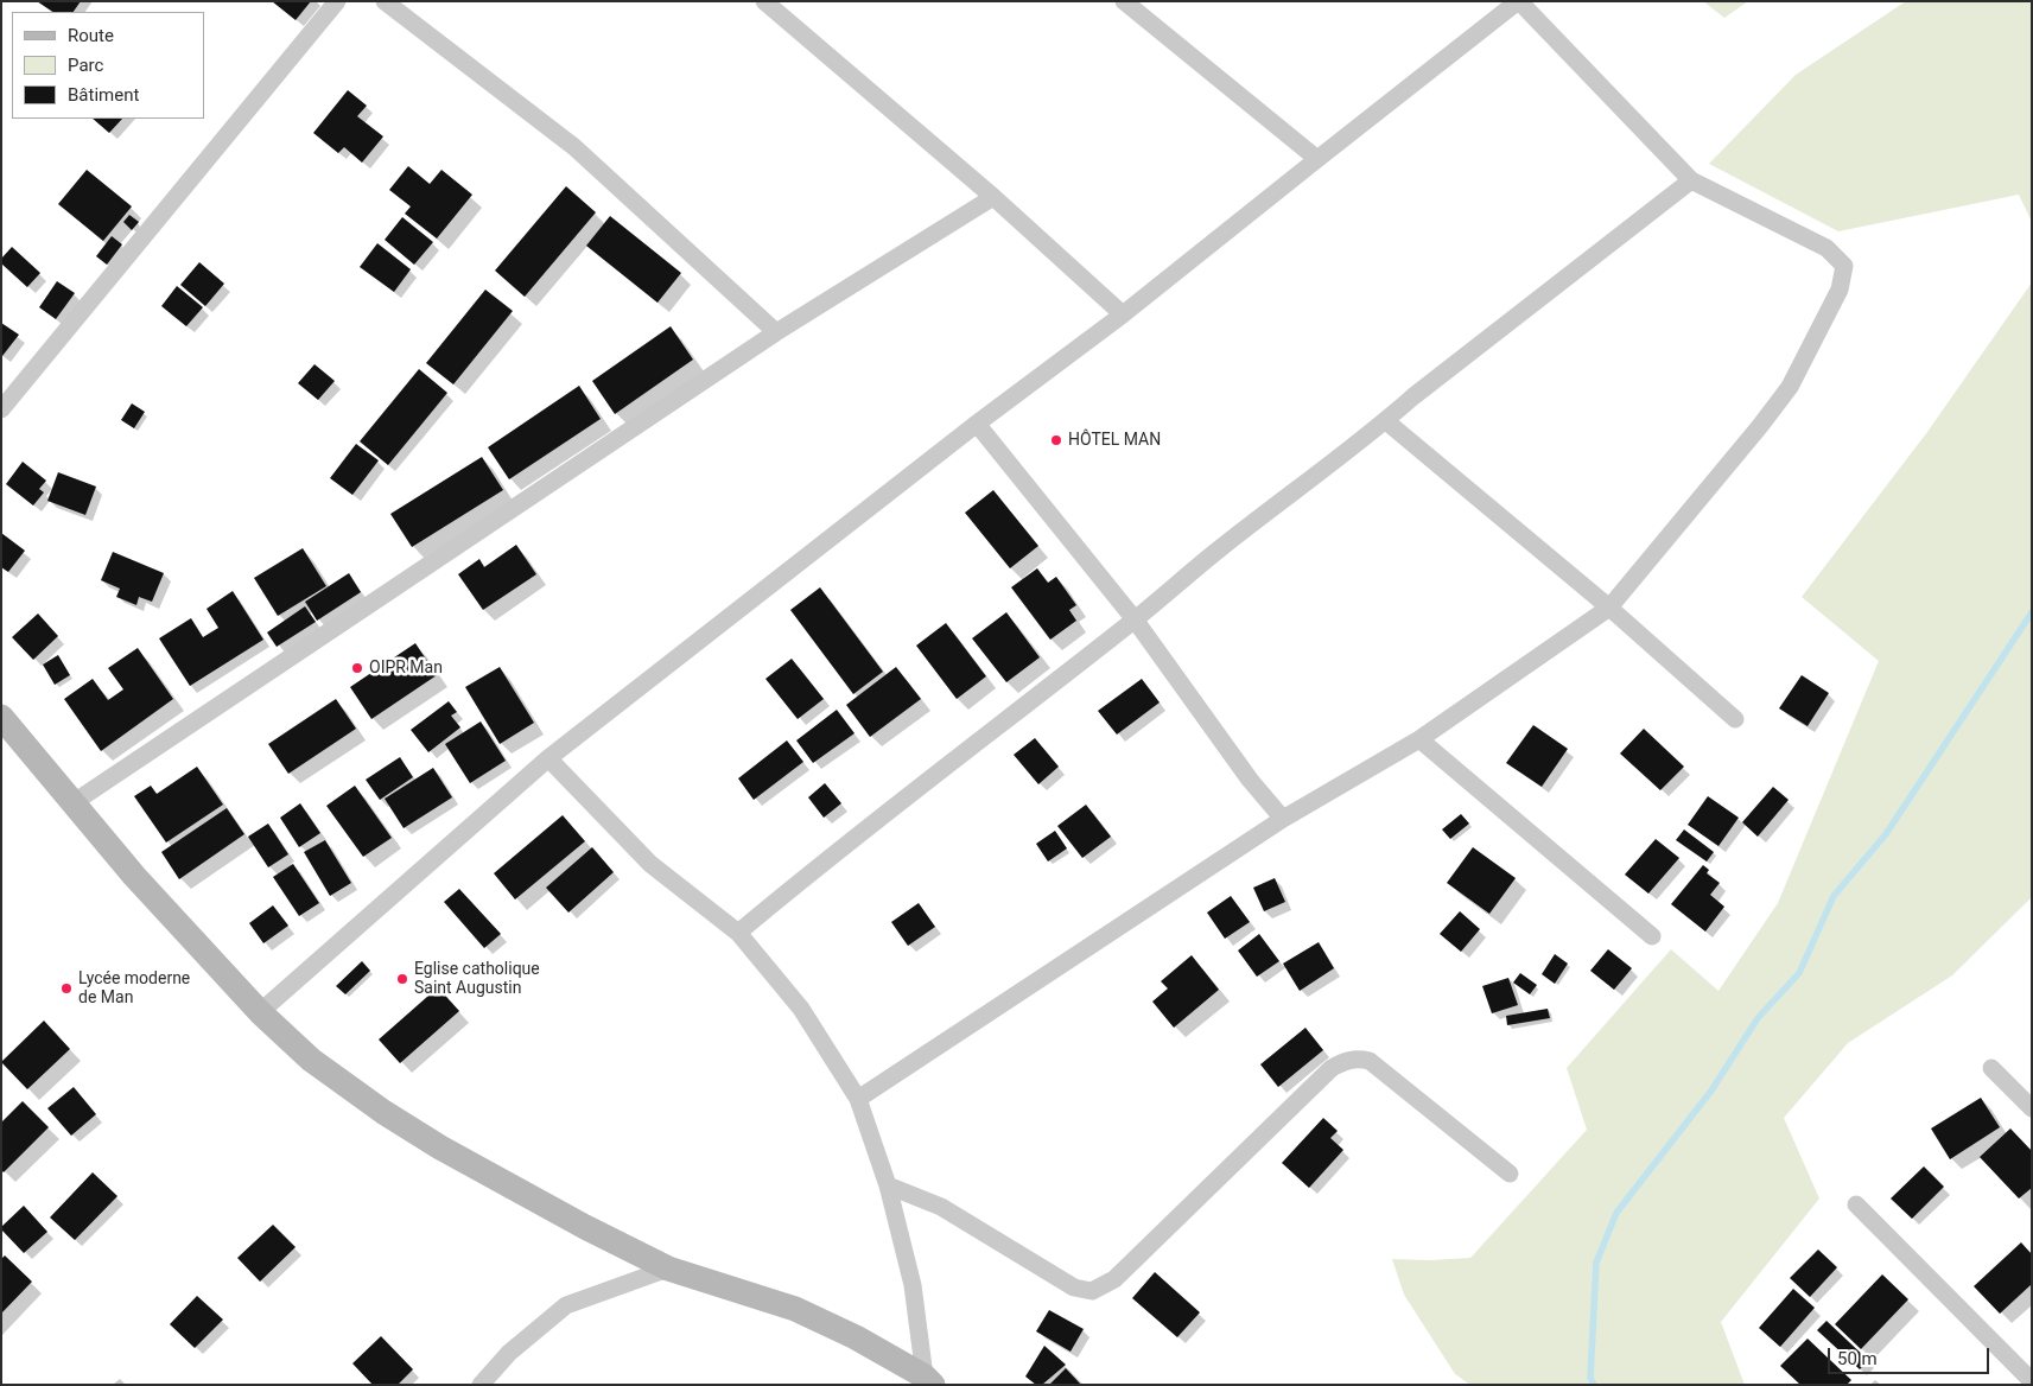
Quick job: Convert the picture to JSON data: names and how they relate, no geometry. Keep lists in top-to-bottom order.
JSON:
{
  "places": [
    "HÔTEL MAN",
    "OIPR Man",
    "Eglise catholique Saint Augustin",
    "Lycée moderne de Man"
  ],
  "legend": ["Route", "Parc", "Bâtiment"],
  "scale_bar": "50 m"
}
